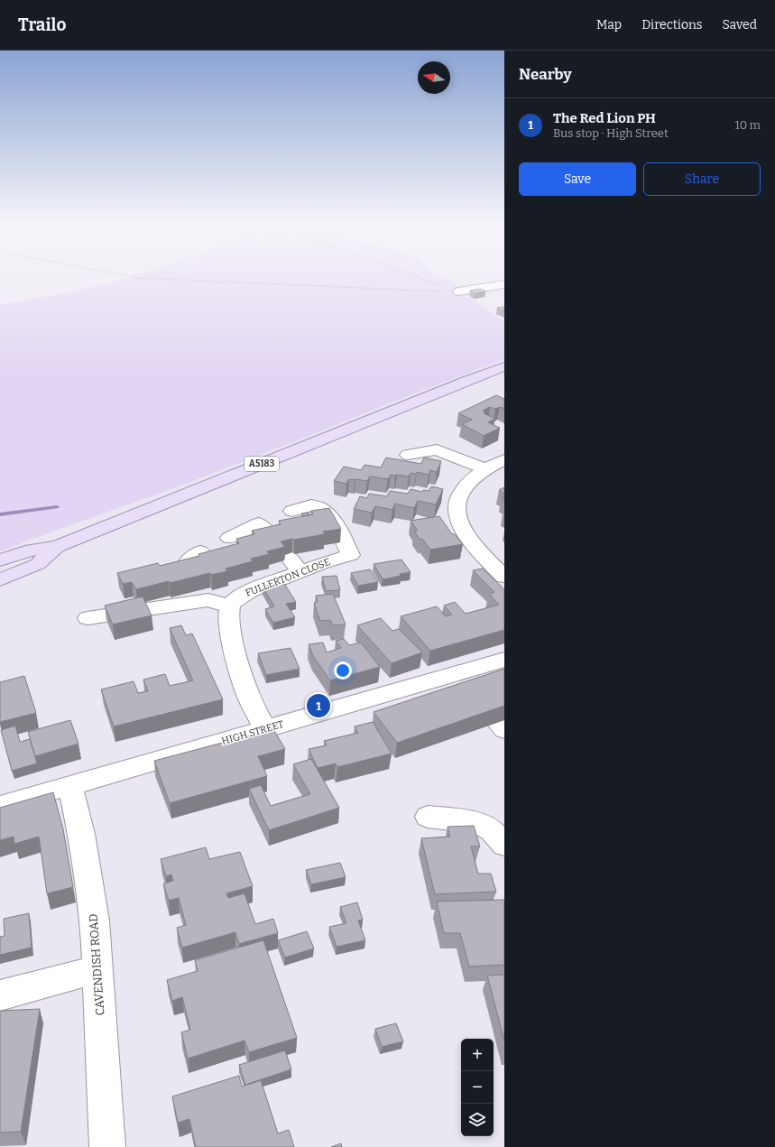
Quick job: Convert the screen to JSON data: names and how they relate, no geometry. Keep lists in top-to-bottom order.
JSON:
{
  "streets": {
    "main road": ["A5183"],
    "street": ["FULLERTON CLOSE", "HIGH STREET", "CAVENDISH ROAD"]
  },
  "crossings": [
    ["HIGH STREET", "CAVENDISH ROAD"]
  ],
  "north": "left",
  "page": {
    "header": "Trailo",
    "nav": ["Map", "Directions", "Saved"],
    "heading": "Nearby",
    "list": [
      {
        "mark": "1",
        "name": "The Red Lion PH",
        "note": "Bus stop · High Street",
        "value": "10 m"
      }
    ],
    "buttons": ["Save", "Share"],
    "pins": "1",
    "map_buttons": ["+", "−"]
  }
}
